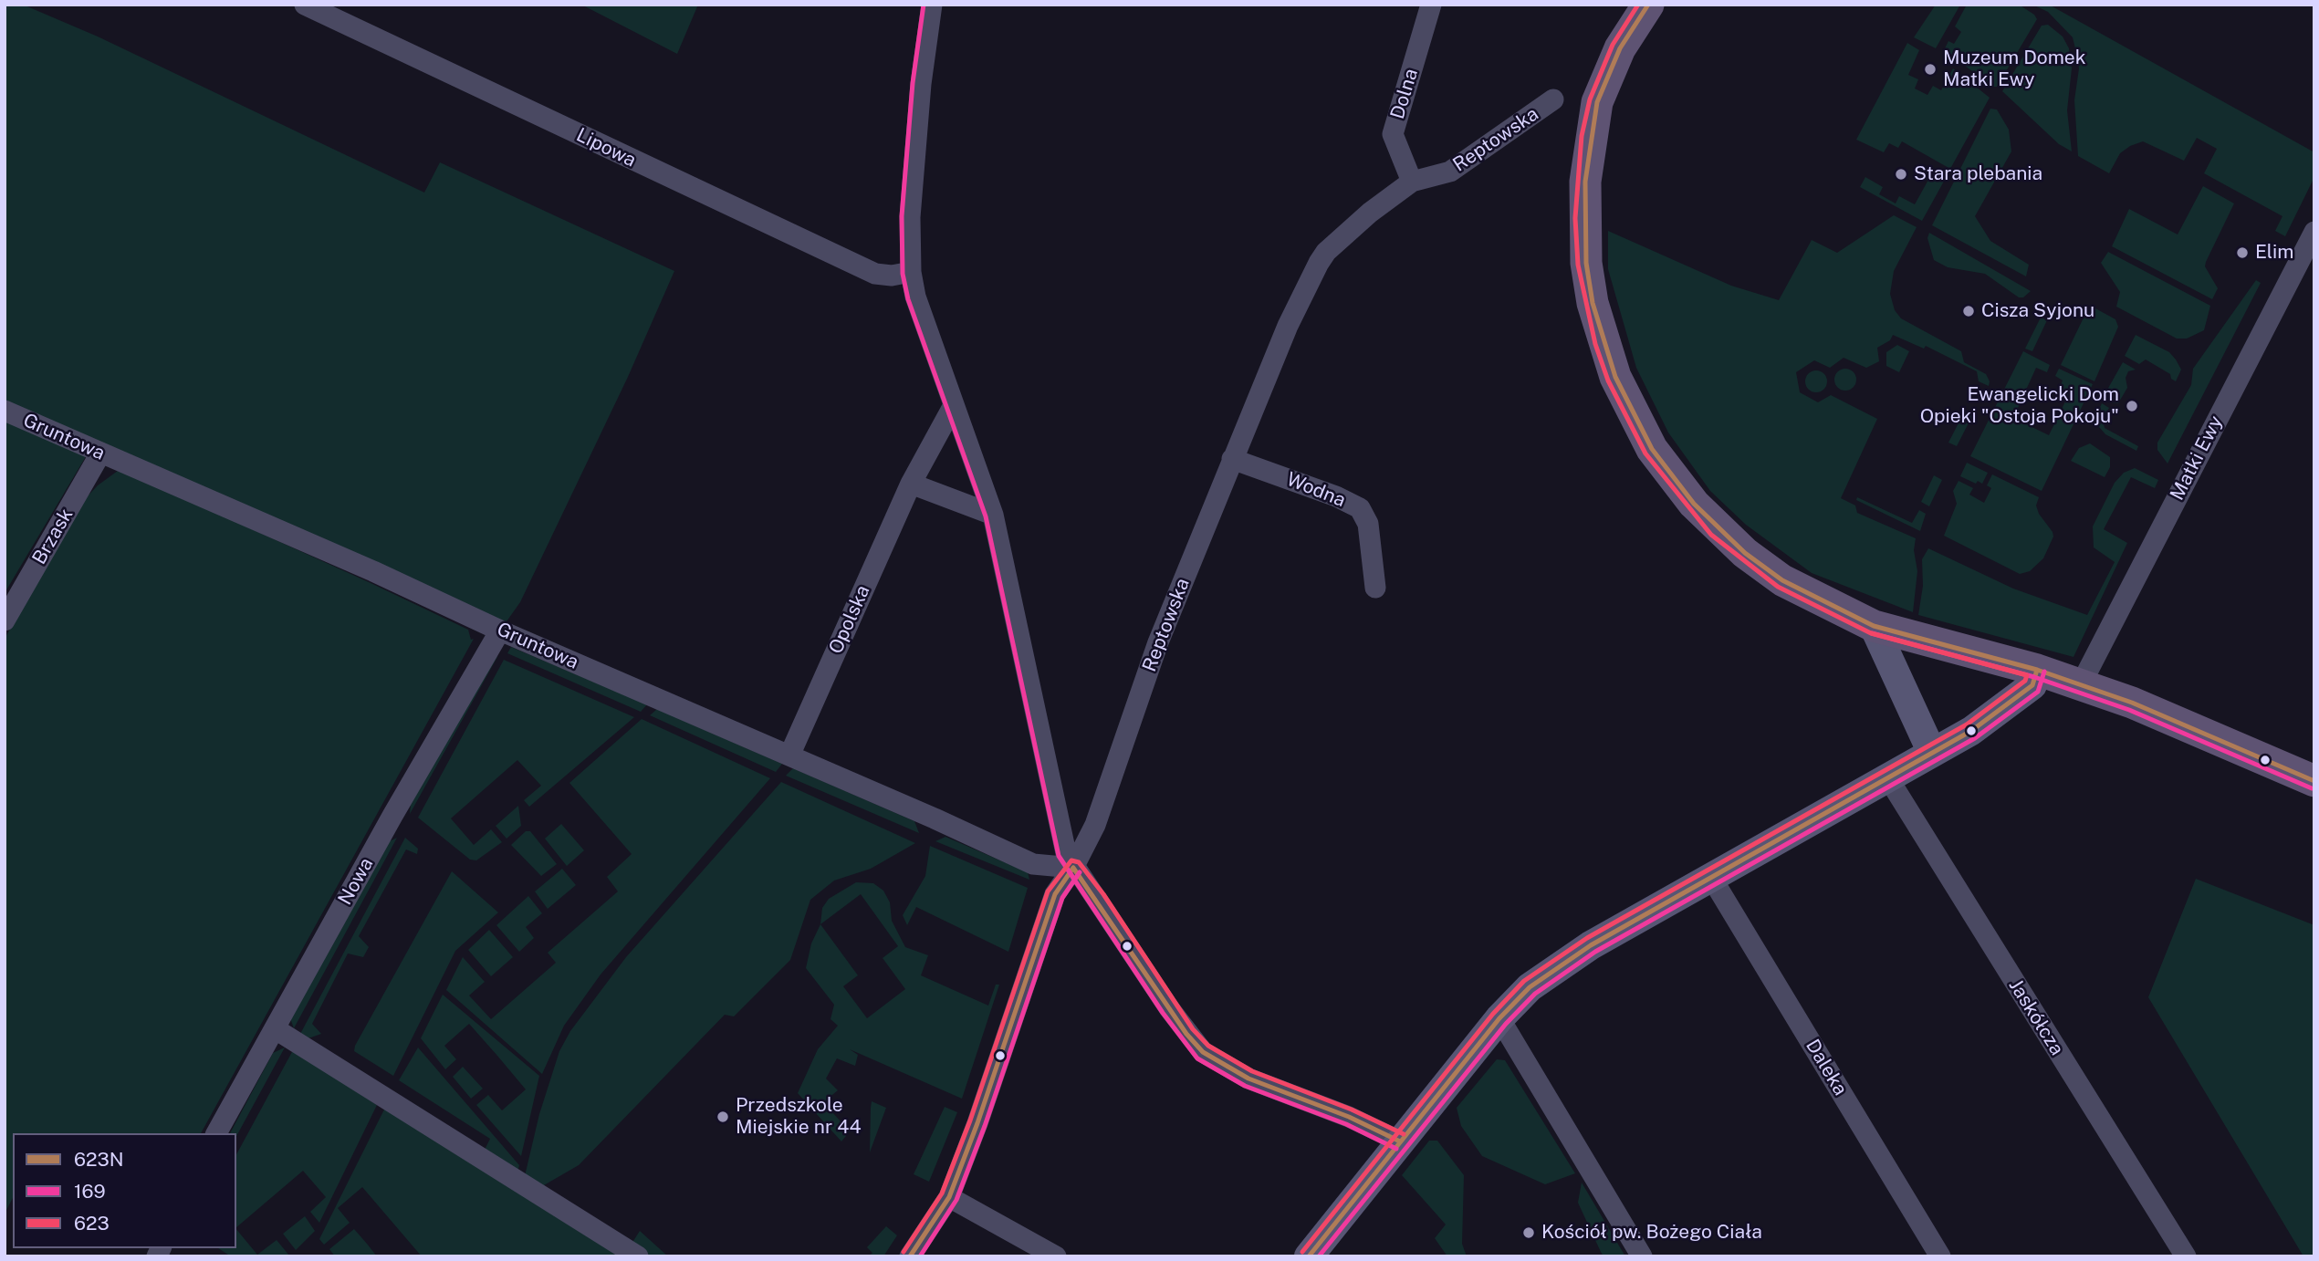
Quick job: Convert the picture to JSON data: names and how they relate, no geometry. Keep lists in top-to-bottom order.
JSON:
{
  "streets": {
    "street": [
      "Dolna",
      "Reptowska",
      "Lipowa",
      "Gruntowa",
      "Matki Ewy",
      "Wodna",
      "Brzask",
      "Opolska",
      "Nowa",
      "Jaskółcza",
      "Daleka"
    ]
  },
  "crossings": [
    ["Dolna", "Reptowska"],
    ["Reptowska", "Gruntowa"],
    ["Reptowska", "Wodna"],
    ["Gruntowa", "Brzask"],
    ["Gruntowa", "Opolska"],
    ["Gruntowa", "Nowa"]
  ],
  "places": [
    "Muzeum Domek Matki Ewy",
    "Stara plebania",
    "Elim",
    "Cisza Syjonu",
    "Ewangelicki Dom Opieki \"Ostoja Pokoju\"",
    "Przedszkole Miejskie nr 44",
    "Kościół pw. Bożego Ciała"
  ],
  "lines": ["transit line 623N", "transit line 169", "transit line 623"],
  "legend": ["623N", "169", "623"]
}
